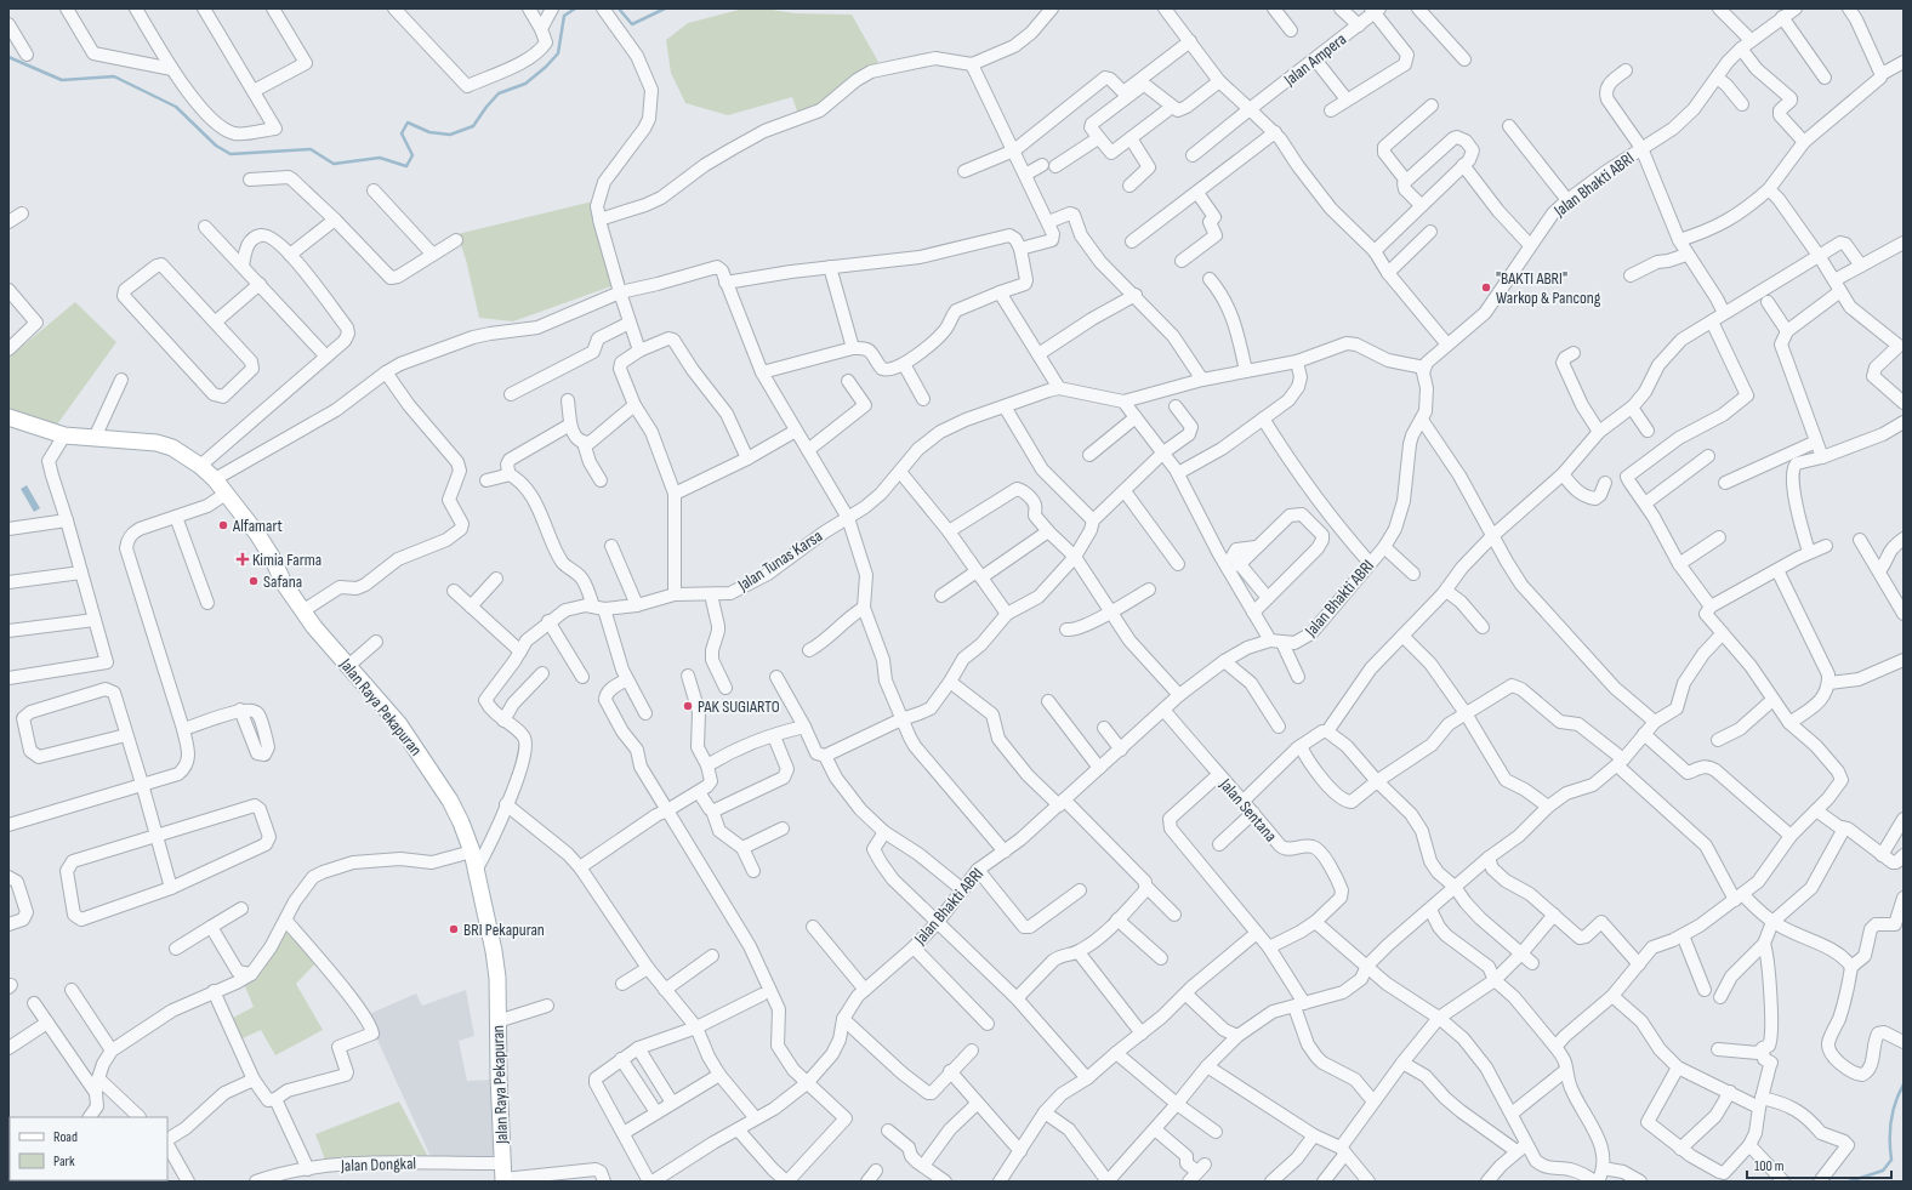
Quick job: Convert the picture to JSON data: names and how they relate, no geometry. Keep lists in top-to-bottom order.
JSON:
{
  "streets": {
    "main road": ["Jalan Raya Pekapuran"],
    "street": [
      "Jalan Ampera",
      "Jalan Bhakti ABRI",
      "Jalan Tunas Karsa",
      "Jalan Sentana",
      "Jalan Dongkal"
    ]
  },
  "crossings": [
    ["Jalan Bhakti ABRI", "Jalan Sentana"],
    ["Jalan Tunas Karsa", "Jalan Raya Pekapuran"],
    ["Jalan Raya Pekapuran", "Jalan Dongkal"]
  ],
  "places": {
    "other": [
      "\"BAKTI ABRI\" Warkop & Pancong",
      "Alfamart",
      "Safana",
      "PAK SUGIARTO",
      "BRI Pekapuran"
    ],
    "health": ["Kimia Farma"]
  },
  "legend": ["Road", "Park"],
  "scale_bar": "100 m"
}
